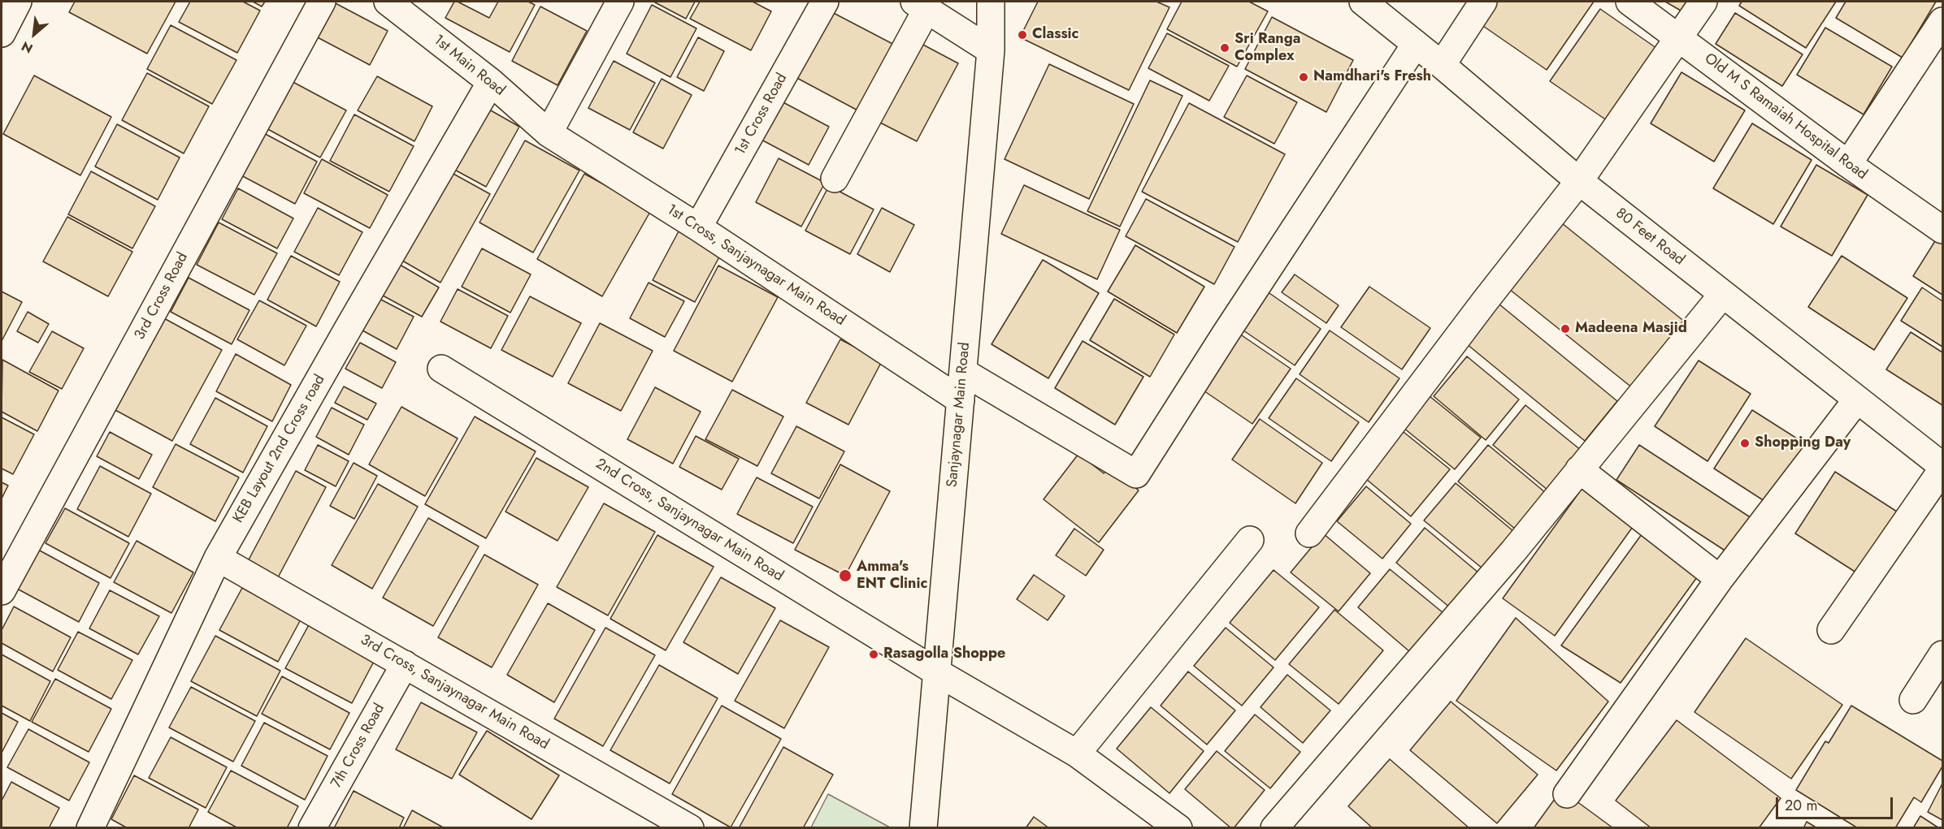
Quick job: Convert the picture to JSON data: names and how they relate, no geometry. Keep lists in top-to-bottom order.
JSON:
{
  "streets": {
    "street": [
      "1st Main Road",
      "1st Cross Road",
      "Old M S Ramaiah Hospital Road",
      "80 Feet Road",
      "1st Cross, Sanjaynagar Main Road",
      "3rd Cross Road",
      "Sanjaynagar Main Road",
      "KEB Layout 2nd Cross road",
      "2nd Cross, Sanjaynagar Main Road",
      "3rd Cross, Sanjaynagar Main Road",
      "7th Cross Road"
    ]
  },
  "crossings": [
    ["1st Main Road", "1st Cross, Sanjaynagar Main Road"],
    ["1st Main Road", "KEB Layout 2nd Cross road"],
    ["1st Cross Road", "1st Cross, Sanjaynagar Main Road"],
    ["1st Cross, Sanjaynagar Main Road", "Sanjaynagar Main Road"],
    ["Sanjaynagar Main Road", "2nd Cross, Sanjaynagar Main Road"],
    ["KEB Layout 2nd Cross road", "3rd Cross, Sanjaynagar Main Road"],
    ["3rd Cross, Sanjaynagar Main Road", "7th Cross Road"]
  ],
  "places": [
    "Classic",
    "Sri Ranga Complex",
    "Namdhari's Fresh",
    "Madeena Masjid",
    "Shopping Day",
    "Amma's ENT Clinic",
    "Rasagolla Shoppe"
  ],
  "scale_bar": "20 m",
  "north": "bottom left"
}
